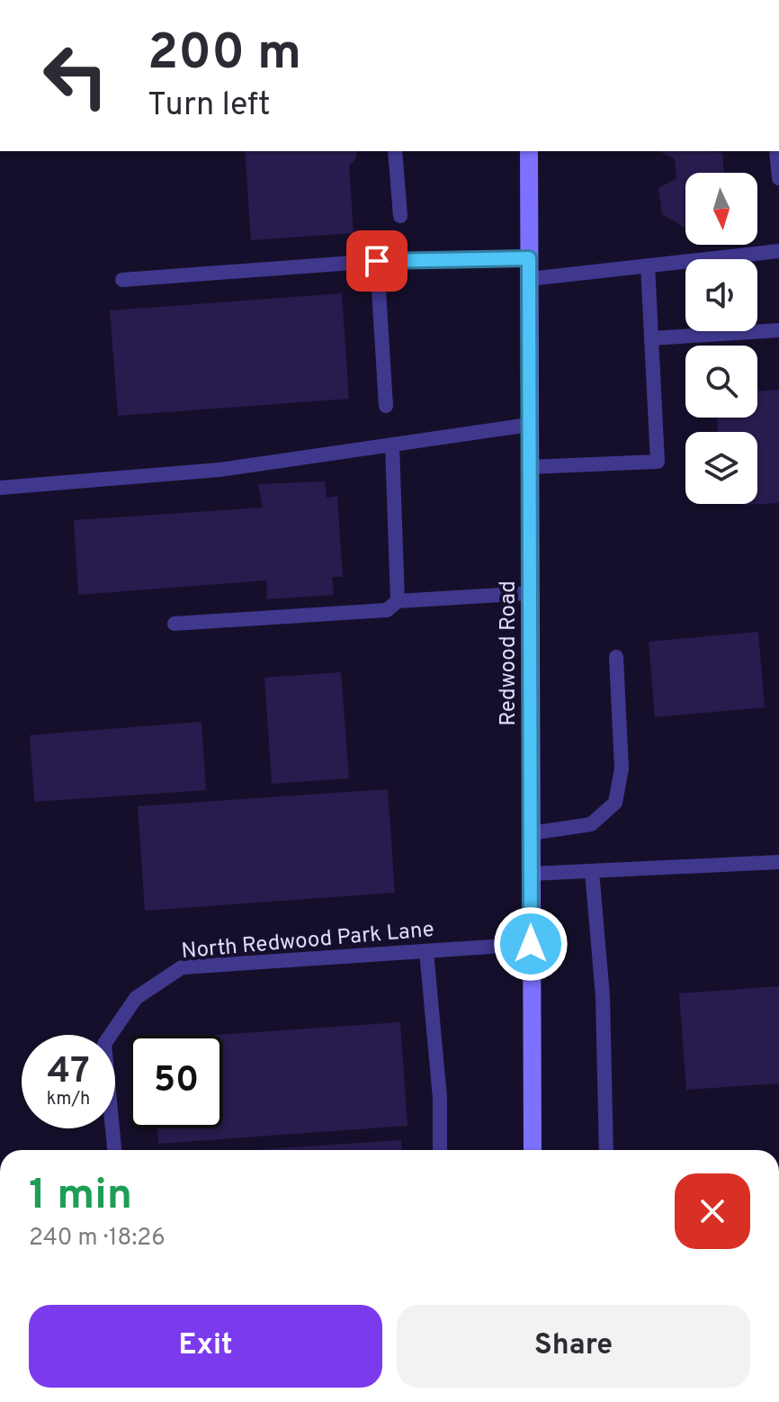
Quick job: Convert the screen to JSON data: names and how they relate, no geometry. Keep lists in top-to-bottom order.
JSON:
{
  "streets": {
    "main road": ["Redwood Road"],
    "lane": ["North Redwood Park Lane"]
  },
  "crossings": [
    ["Redwood Road", "North Redwood Park Lane"]
  ],
  "north": "bottom",
  "page": {
    "turn": ["200 m", "Turn left"],
    "speed": "47 km/h",
    "limit": "50",
    "heading": ["1 min", "240 m · 18:26"],
    "buttons": ["Exit", "Share"]
  }
}
